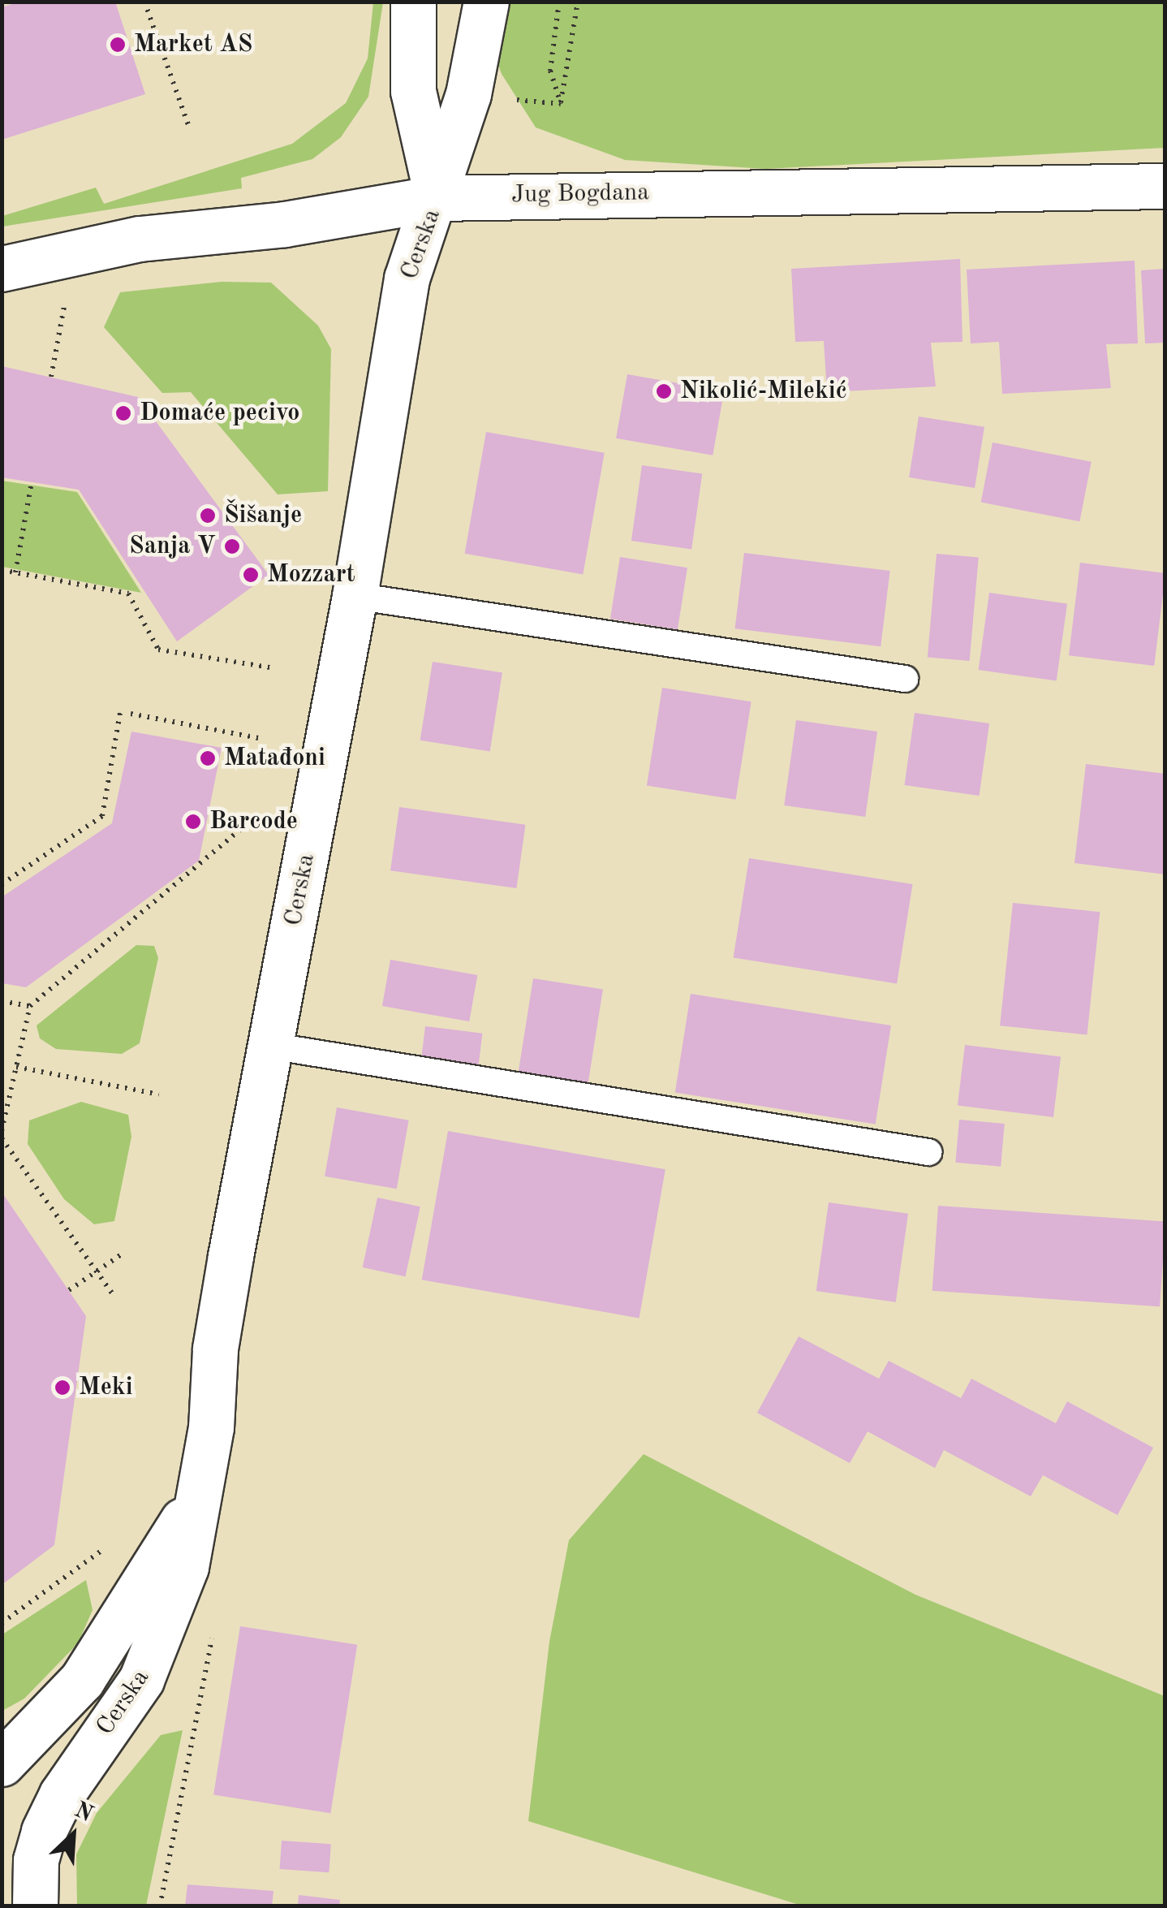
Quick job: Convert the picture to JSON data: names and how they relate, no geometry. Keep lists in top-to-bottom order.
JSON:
{
  "streets": {
    "street": ["Jug Bogdana", "Cerska"]
  },
  "crossings": [
    ["Jug Bogdana", "Cerska"]
  ],
  "places": [
    "Market AS",
    "Nikolić-Milekić",
    "Domaće pecivo",
    "Šišanje",
    "Sanja V",
    "Mozzart",
    "Matađoni",
    "Barcode",
    "Meki"
  ],
  "north": "top right"
}
